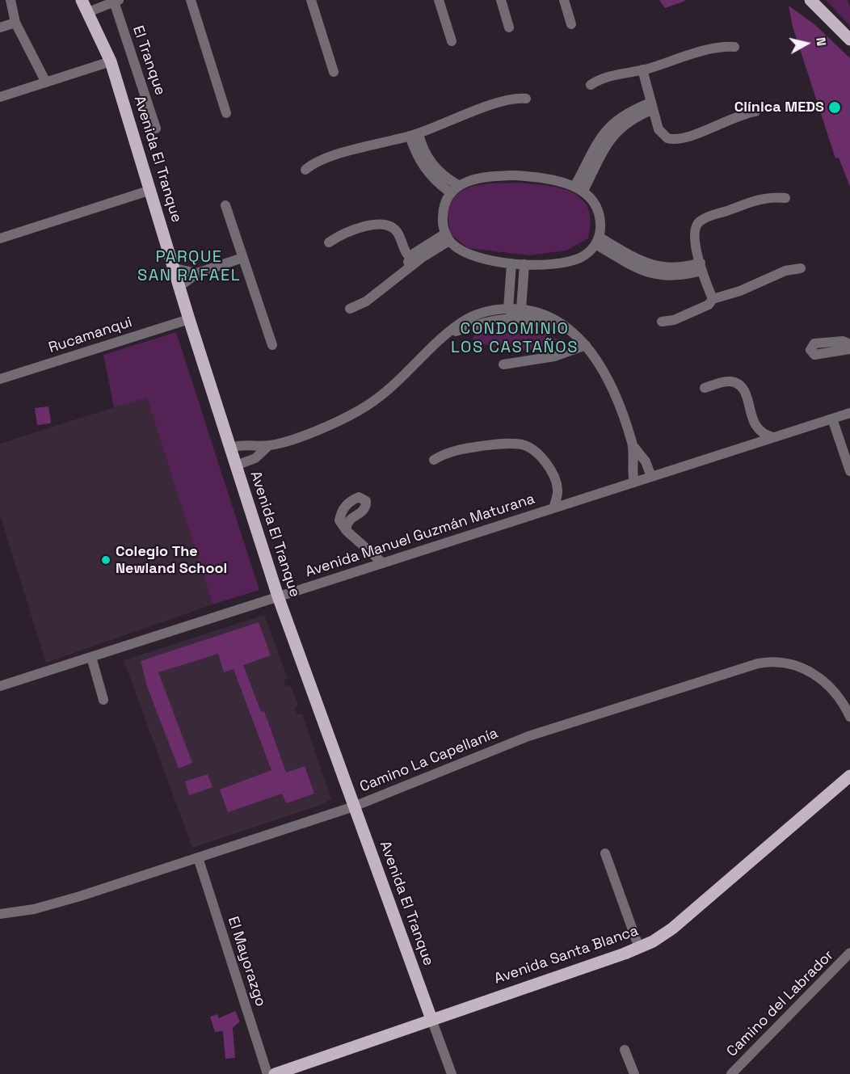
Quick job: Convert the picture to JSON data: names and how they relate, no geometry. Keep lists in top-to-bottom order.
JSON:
{
  "streets": {
    "main road": ["Avenida El Tranque", "Avenida Santa Blanca"],
    "street": [
      "El Tranque",
      "Rucamanqui",
      "Avenida Manuel Guzmán Maturana",
      "Camino La Capellanía",
      "El Mayorazgo",
      "Camino del Labrador"
    ]
  },
  "crossings": [
    ["El Tranque", "Avenida El Tranque"],
    ["Avenida El Tranque", "Rucamanqui"],
    ["Avenida El Tranque", "Avenida Manuel Guzmán Maturana"],
    ["Avenida El Tranque", "Camino La Capellanía"],
    ["Avenida El Tranque", "Avenida Santa Blanca"],
    ["Camino La Capellanía", "El Mayorazgo"]
  ],
  "districts": ["PARQUE SAN RAFAEL", "CONDOMINIO LOS CASTAÑOS"],
  "places": ["Clínica MEDS", "Colegio The Newland School"],
  "north": "right"
}
